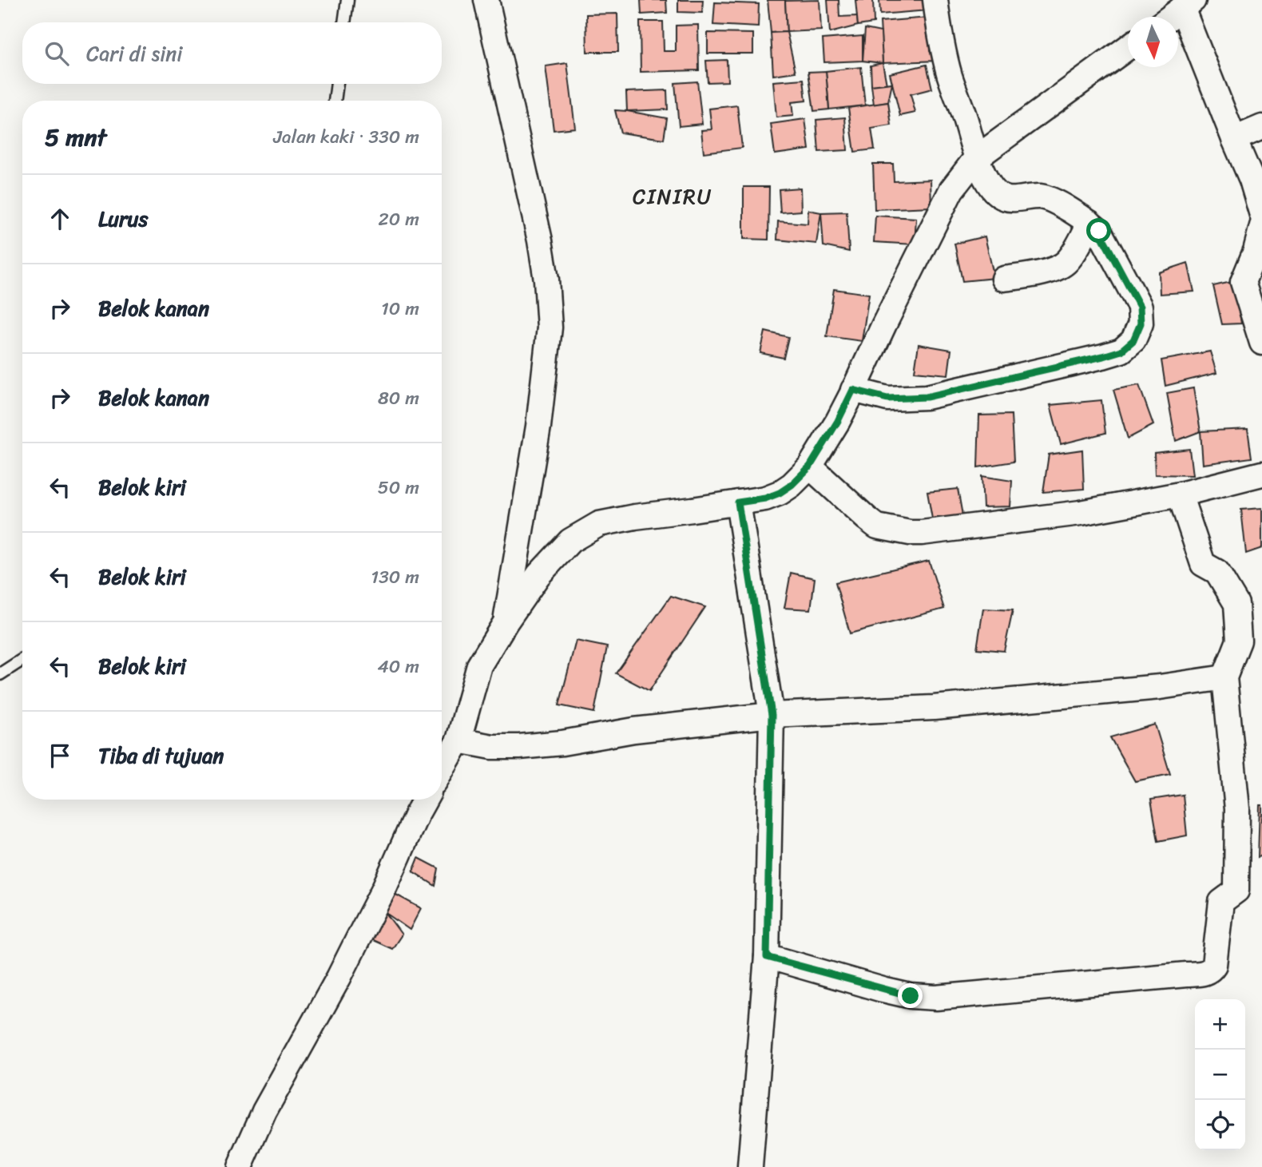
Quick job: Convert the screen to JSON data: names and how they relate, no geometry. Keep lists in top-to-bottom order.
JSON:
{
  "districts": ["CINIRU"],
  "north": "bottom",
  "page": {
    "search": "Cari di sini",
    "heading": ["5 mnt", "Jalan kaki · 330 m"],
    "list": [
      ["Lurus", "20 m"],
      ["Belok kanan", "10 m"],
      ["Belok kanan", "80 m"],
      ["Belok kiri", "50 m"],
      ["Belok kiri", "130 m"],
      ["Belok kiri", "40 m"],
      "Tiba di tujuan"
    ],
    "map_buttons": ["+", "−"]
  }
}
